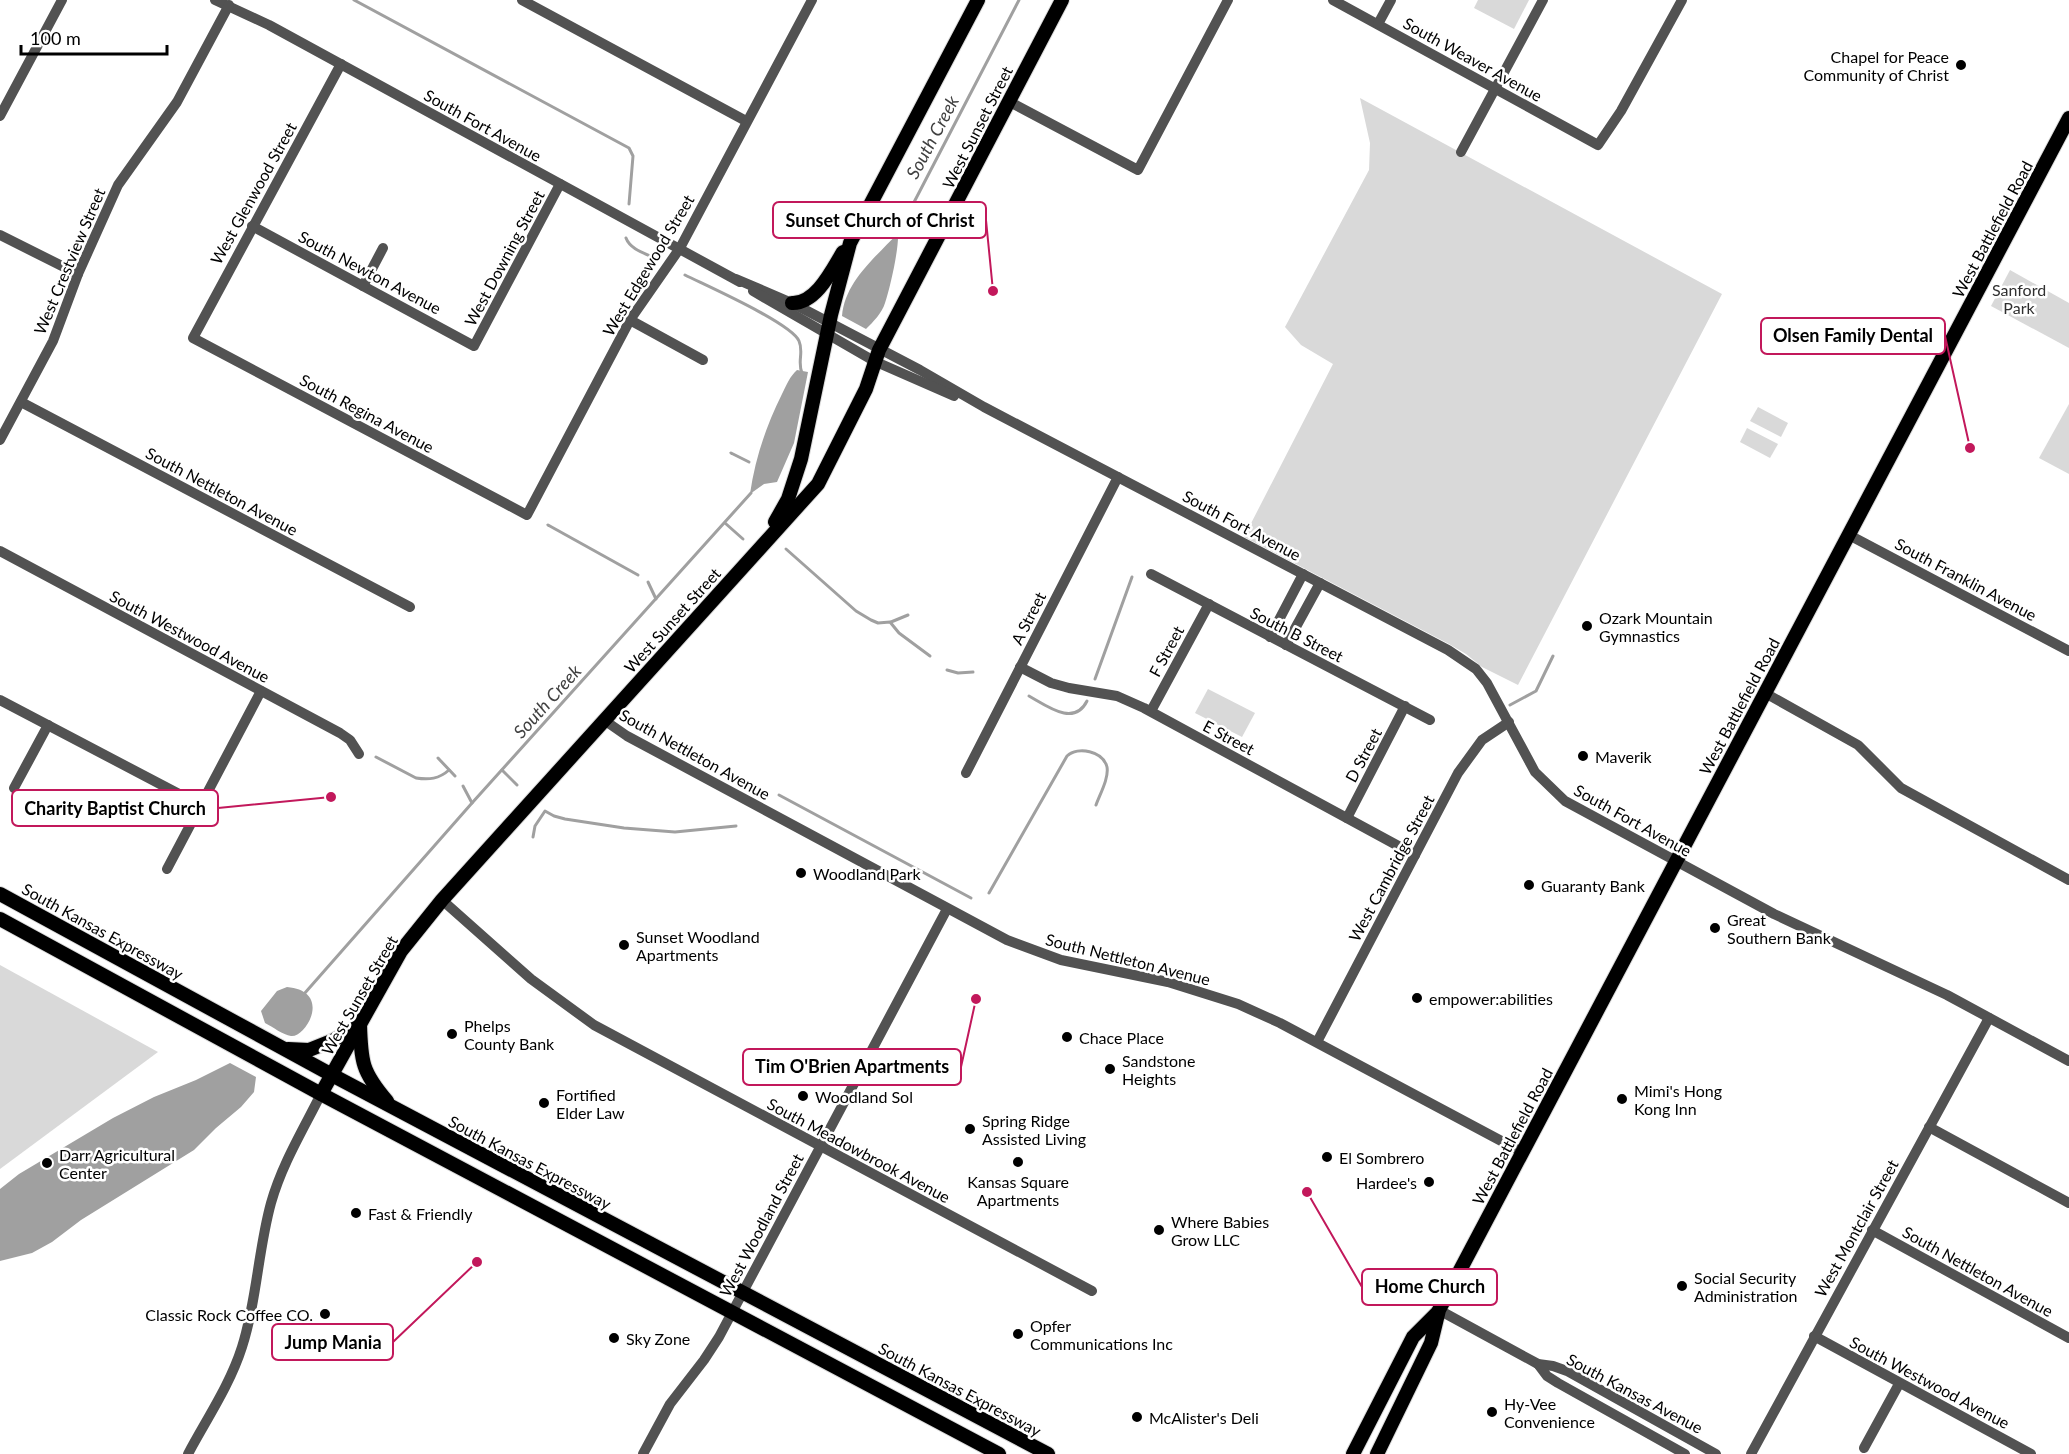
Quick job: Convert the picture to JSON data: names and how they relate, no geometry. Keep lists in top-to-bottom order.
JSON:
{
  "streets": {
    "main road": ["West Sunset Street", "West Battlefield Road", "South Kansas Expressway"],
    "street": [
      "South Weaver Avenue",
      "South Fort Avenue",
      "West Glenwood Street",
      "West Downing Street",
      "West Crestview Street",
      "West Edgewood Street",
      "South Newton Avenue",
      "South Regina Avenue",
      "South Nettleton Avenue",
      "South Franklin Avenue",
      "A Street",
      "South B Street",
      "South Westwood Avenue",
      "F Street",
      "E Street",
      "D Street",
      "West Cambridge Street",
      "South Meadowbrook Avenue",
      "West Woodland Street",
      "West Montclair Street",
      "South Kansas Avenue"
    ]
  },
  "crossings": [
    ["South Fort Avenue", "West Sunset Street"],
    ["South Fort Avenue", "West Glenwood Street"],
    ["South Fort Avenue", "West Battlefield Road"],
    ["South Fort Avenue", "West Downing Street"],
    ["South Fort Avenue", "West Crestview Street"],
    ["South Fort Avenue", "West Edgewood Street"],
    ["South Fort Avenue", "A Street"],
    ["South Fort Avenue", "West Cambridge Street"],
    ["South Fort Avenue", "West Montclair Street"],
    ["West Sunset Street", "South Nettleton Avenue"],
    ["West Sunset Street", "South Kansas Expressway"],
    ["West Sunset Street", "South Meadowbrook Avenue"],
    ["West Glenwood Street", "South Newton Avenue"],
    ["West Glenwood Street", "South Regina Avenue"],
    ["West Battlefield Road", "South Nettleton Avenue"],
    ["West Battlefield Road", "South Franklin Avenue"],
    ["West Battlefield Road", "South Kansas Avenue"],
    ["West Downing Street", "South Newton Avenue"],
    ["West Crestview Street", "South Nettleton Avenue"],
    ["West Edgewood Street", "South Regina Avenue"],
    ["South Nettleton Avenue", "West Cambridge Street"],
    ["South Nettleton Avenue", "West Woodland Street"],
    ["South Nettleton Avenue", "West Montclair Street"],
    ["A Street", "E Street"],
    ["South B Street", "F Street"],
    ["South B Street", "D Street"],
    ["South Westwood Avenue", "West Montclair Street"],
    ["F Street", "E Street"],
    ["E Street", "D Street"],
    ["E Street", "West Cambridge Street"],
    ["South Kansas Expressway", "West Woodland Street"],
    ["South Meadowbrook Avenue", "West Woodland Street"]
  ],
  "water": ["South Creek"],
  "parks": ["Sanford Park"],
  "places": [
    "Chapel for Peace Community of Christ",
    "Sunset Church of Christ",
    "Olsen Family Dental",
    "Ozark Mountain Gymnastics",
    "Maverik",
    "Charity Baptist Church",
    "Woodland Park",
    "Guaranty Bank",
    "Great Southern Bank",
    "Sunset Woodland Apartments",
    "empower:abilities",
    "Tim O'Brien Apartments",
    "Phelps County Bank",
    "Chace Place",
    "Sandstone Heights",
    "Woodland Sol",
    "Mimi's Hong Kong Inn",
    "Fortified Elder Law",
    "Spring Ridge Assisted Living",
    "El Sombrero",
    "Kansas Square Apartments",
    "Darr Agricultural Center",
    "Hardee's",
    "Home Church",
    "Fast & Friendly",
    "Where Babies Grow LLC",
    "Jump Mania",
    "Social Security Administration",
    "Classic Rock Coffee CO.",
    "Opfer Communications Inc",
    "Sky Zone",
    "Hy-Vee Convenience",
    "McAlister's Deli"
  ],
  "scale_bar": "100 m"
}
